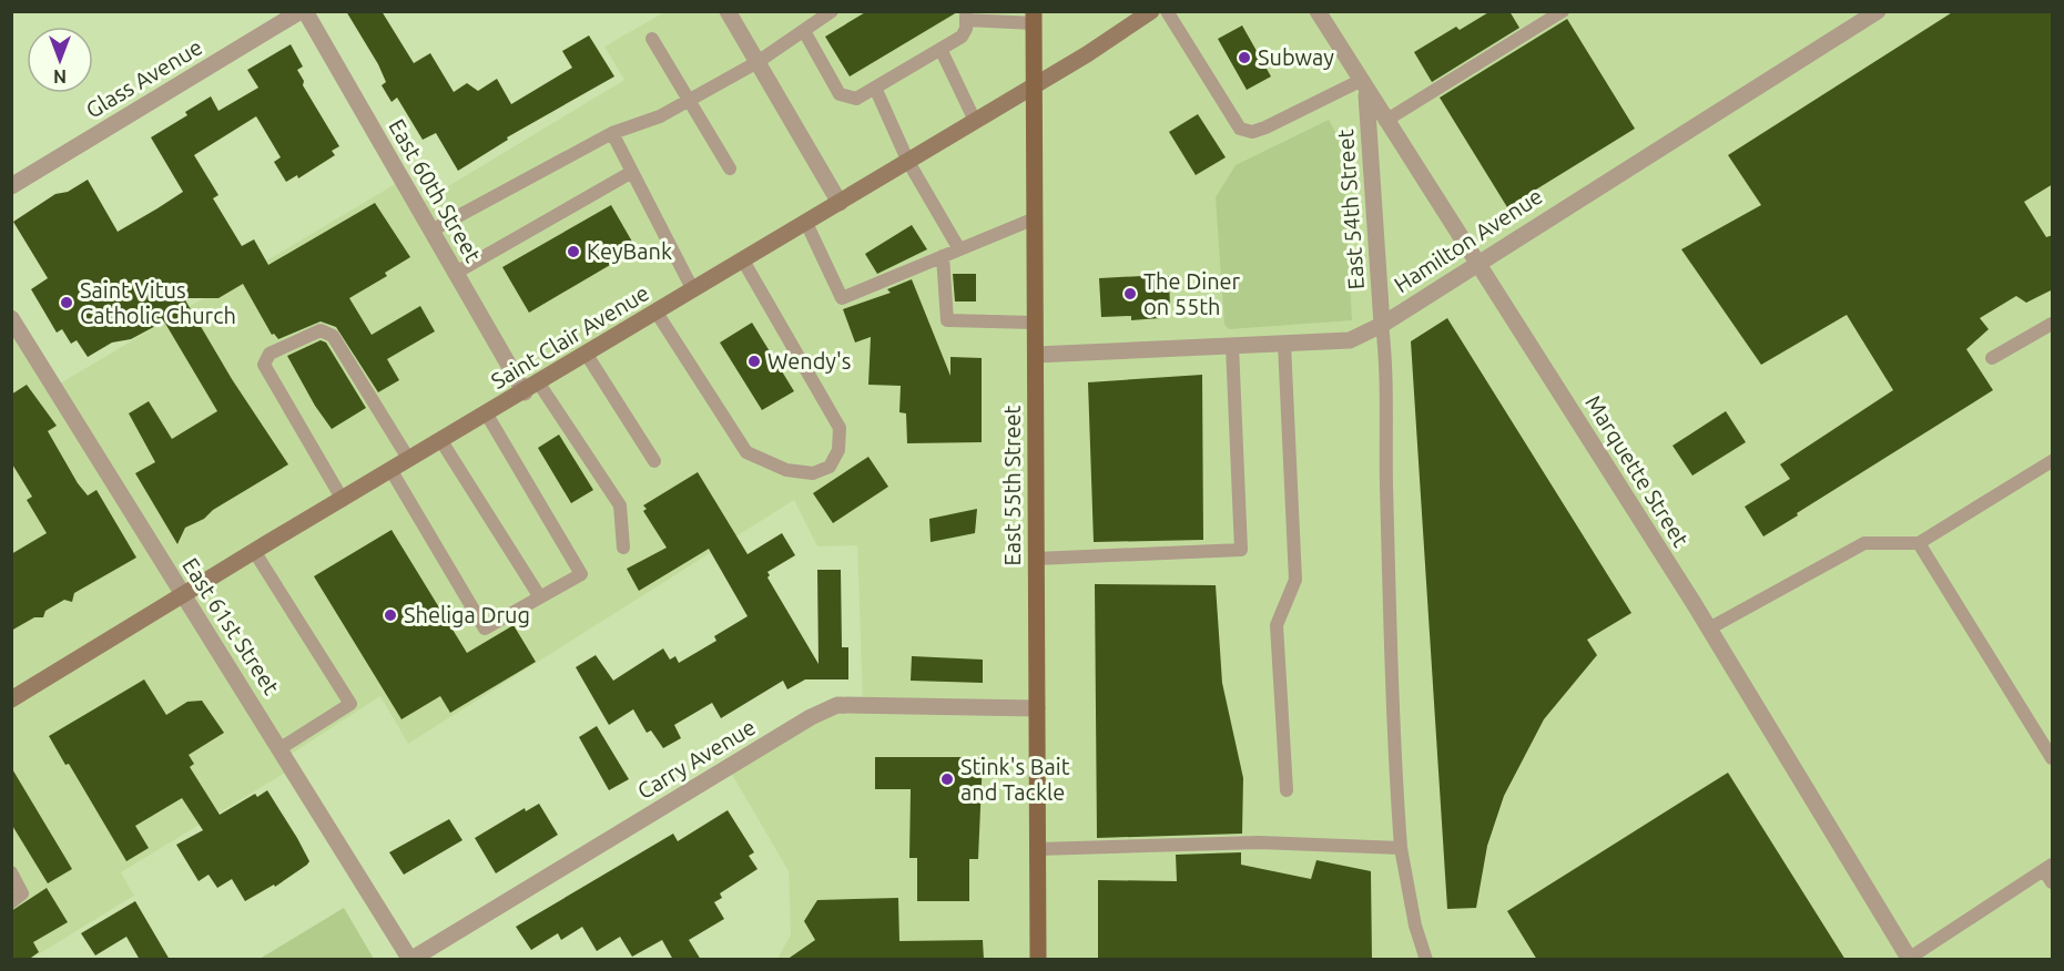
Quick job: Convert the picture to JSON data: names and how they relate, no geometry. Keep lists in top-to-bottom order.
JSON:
{
  "streets": {
    "main road": ["Saint Clair Avenue", "East 55th Street"],
    "street": [
      "Glass Avenue",
      "East 60th Street",
      "East 54th Street",
      "Hamilton Avenue",
      "Marquette Street",
      "East 61st Street",
      "Carry Avenue"
    ]
  },
  "crossings": [
    ["Glass Avenue", "East 60th Street"],
    ["East 60th Street", "Saint Clair Avenue"],
    ["East 54th Street", "Hamilton Avenue"],
    ["East 54th Street", "Marquette Street"],
    ["Hamilton Avenue", "Marquette Street"],
    ["Hamilton Avenue", "East 55th Street"],
    ["Saint Clair Avenue", "East 55th Street"],
    ["Saint Clair Avenue", "East 61st Street"],
    ["East 55th Street", "Carry Avenue"],
    ["East 61st Street", "Carry Avenue"]
  ],
  "places": [
    "Subway",
    "KeyBank",
    "The Diner on 55th",
    "Saint Vitus Catholic Church",
    "Wendy's",
    "Sheliga Drug",
    "Stink's Bait and Tackle"
  ],
  "north": "bottom"
}
